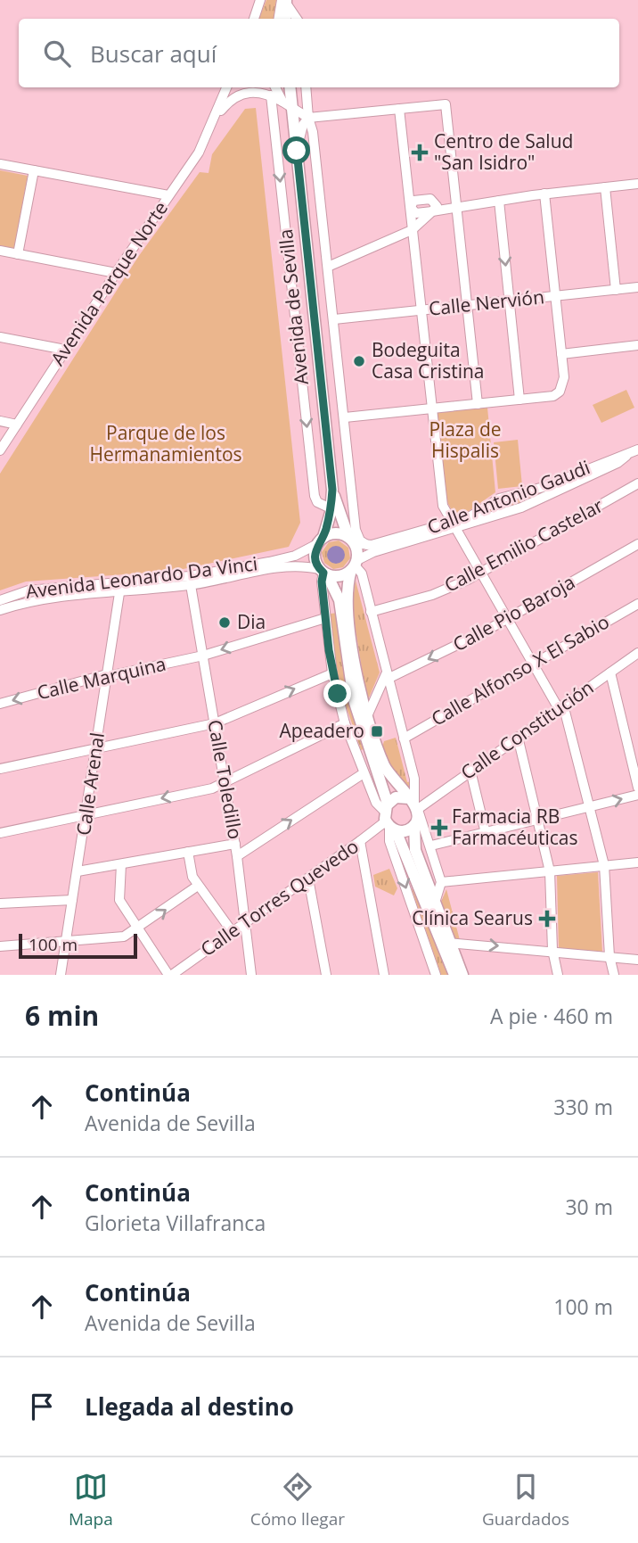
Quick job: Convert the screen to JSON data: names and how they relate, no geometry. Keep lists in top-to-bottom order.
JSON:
{
  "streets": {
    "main road": ["Avenida de Sevilla"],
    "street": [
      "Avenida Parque Norte",
      "Calle Nervión",
      "Calle Antonio Gaudi",
      "Calle Emilio Castelar",
      "Avenida Leonardo Da Vinci",
      "Calle Pio Baroja",
      "Calle Alfonso X El Sabio",
      "Calle Marquina",
      "Calle Constitución",
      "Calle Toledillo",
      "Calle Arenal",
      "Calle Torres Quevedo"
    ]
  },
  "crossings": [
    ["Calle Nervión", "Avenida de Sevilla"],
    ["Avenida de Sevilla", "Calle Antonio Gaudi"],
    ["Avenida de Sevilla", "Avenida Leonardo Da Vinci"],
    ["Calle Antonio Gaudi", "Avenida Leonardo Da Vinci"],
    ["Avenida Leonardo Da Vinci", "Calle Toledillo"],
    ["Avenida Leonardo Da Vinci", "Calle Arenal"],
    ["Calle Marquina", "Calle Toledillo"],
    ["Calle Marquina", "Calle Arenal"],
    ["Calle Toledillo", "Calle Torres Quevedo"]
  ],
  "one_way": ["Calle Pio Baroja"],
  "parks": ["Plaza de Hispalis", "Parque de los Hermanamientos"],
  "places": {
    "health": ["Centro de Salud \"San Isidro\"", "Farmacia RB Farmacéuticas", "Clínica Searus"],
    "other": ["Bodeguita Casa Cristina", "Dia"],
    "transit": ["Apeadero"]
  },
  "scale_bar": "100 m",
  "page": {
    "search": "Buscar aquí",
    "scale": "100 m",
    "heading": ["6 min", "A pie · 460 m"],
    "list": [
      ["Continúa", "Avenida de Sevilla", "330 m"],
      ["Continúa", "Glorieta Villafranca", "30 m"],
      ["Continúa", "Avenida de Sevilla", "100 m"],
      "Llegada al destino"
    ],
    "nav": ["Mapa", "Cómo llegar", "Guardados"]
  }
}
